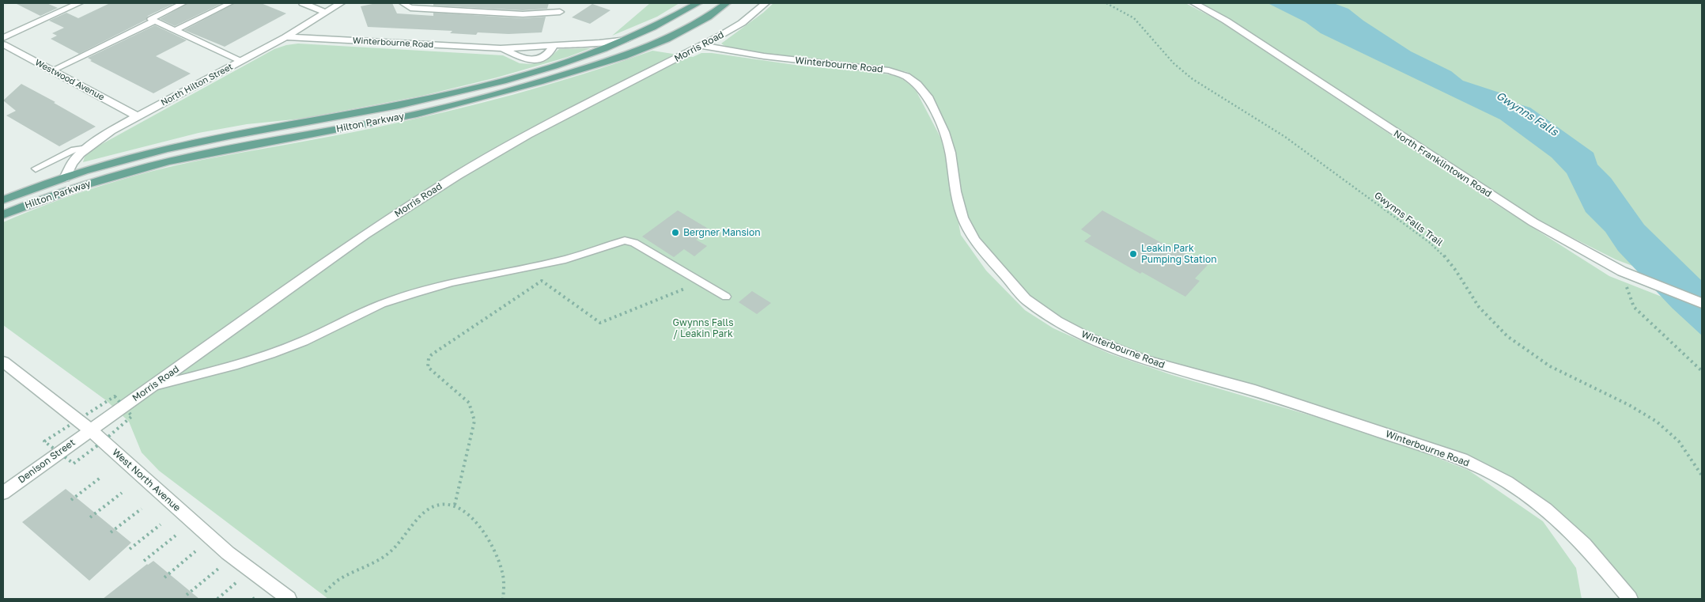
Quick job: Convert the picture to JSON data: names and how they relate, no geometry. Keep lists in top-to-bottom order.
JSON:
{
  "streets": {
    "main road": ["Hilton Parkway"],
    "street": [
      "Winterbourne Road",
      "Morris Road",
      "Westwood Avenue",
      "North Hilton Street",
      "North Franklintown Road",
      "Denison Street",
      "West North Avenue"
    ],
    "path": ["Gwynns Falls Trail"]
  },
  "crossings": [
    ["Winterbourne Road", "Morris Road"],
    ["Winterbourne Road", "North Hilton Street"],
    ["Winterbourne Road", "Hilton Parkway"],
    ["Morris Road", "Denison Street"],
    ["Morris Road", "West North Avenue"],
    ["Westwood Avenue", "North Hilton Street"],
    ["North Hilton Street", "Hilton Parkway"],
    ["Denison Street", "West North Avenue"]
  ],
  "water": ["Gwynns Falls"],
  "parks": ["Gwynns Falls / Leakin Park"],
  "places": ["Bergner Mansion", "Leakin Park Pumping Station"]
}
